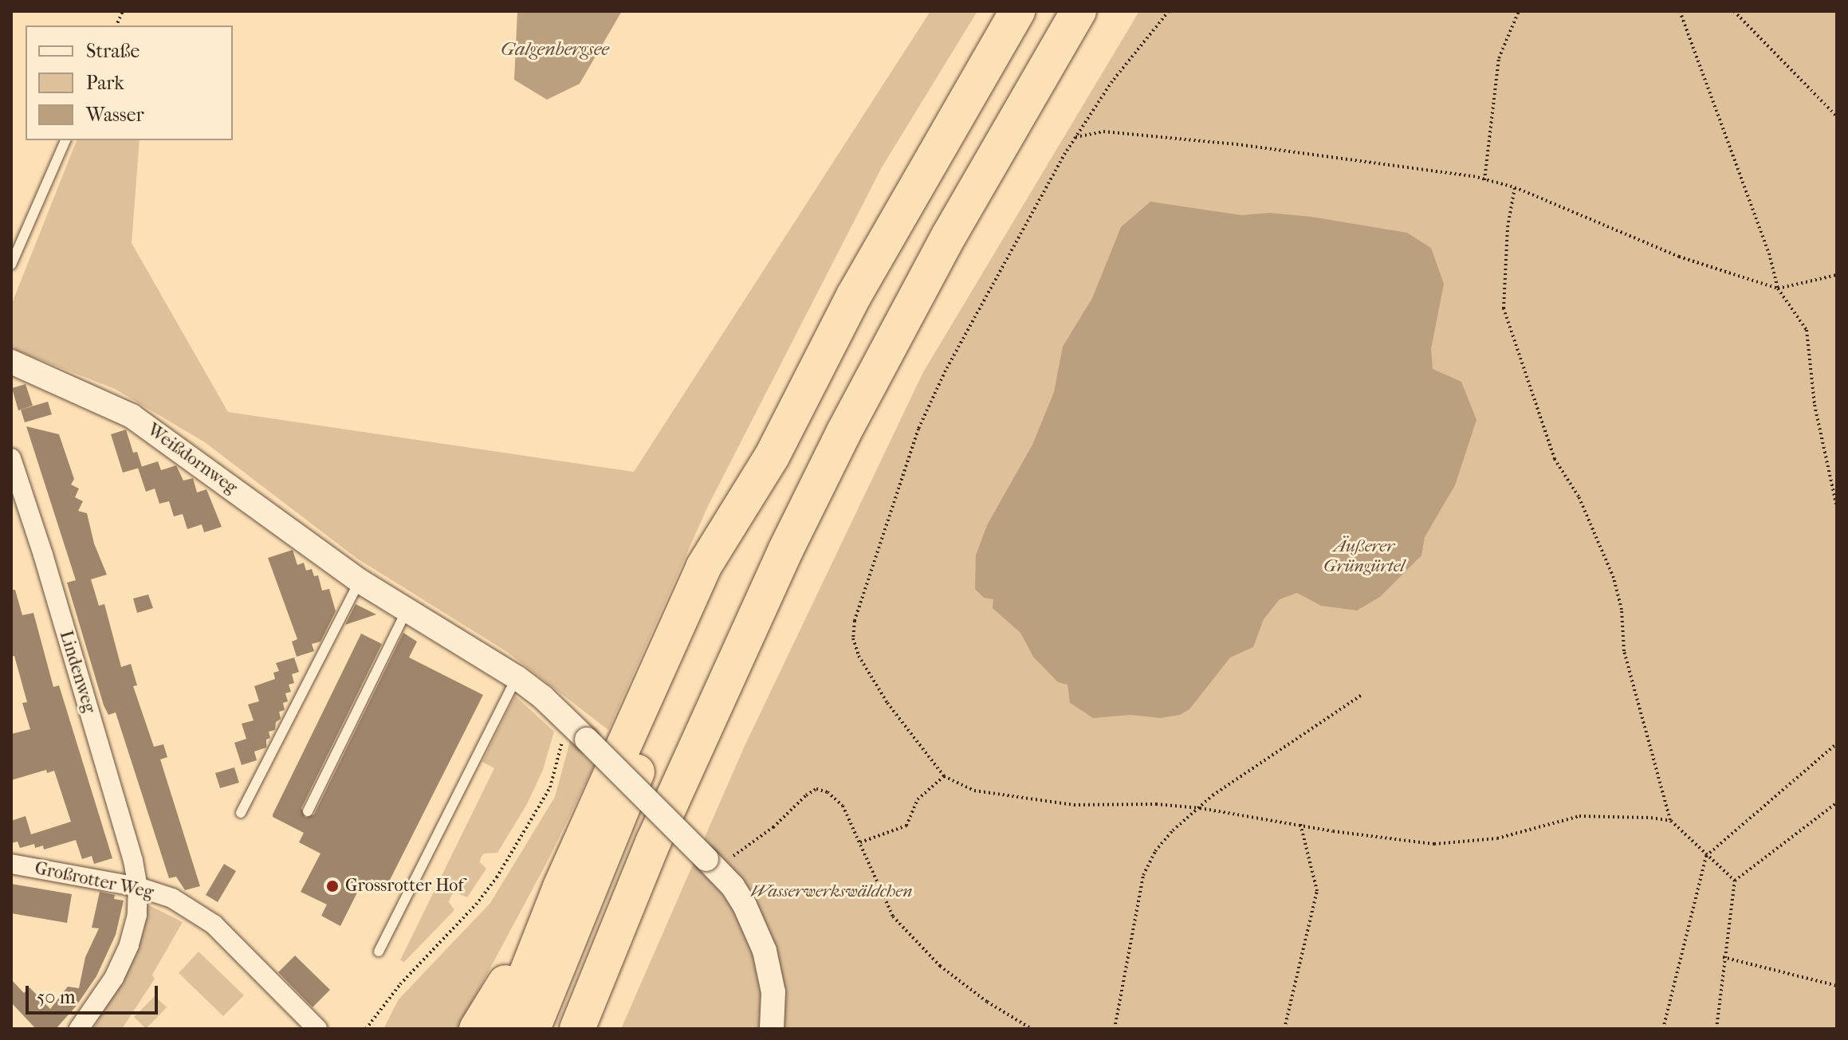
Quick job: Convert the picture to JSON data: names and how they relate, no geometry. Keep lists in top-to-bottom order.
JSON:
{
  "streets": {
    "street": ["Weißdornweg", "Lindenweg", "Großrotter Weg"]
  },
  "crossings": [
    ["Lindenweg", "Großrotter Weg"]
  ],
  "water": ["Galgenbergsee"],
  "parks": ["Äußerer Grüngürtel", "Wasserwerkswäldchen"],
  "places": ["Grossrotter Hof"],
  "legend": ["Straße", "Park", "Wasser"],
  "scale_bar": "50 m"
}
